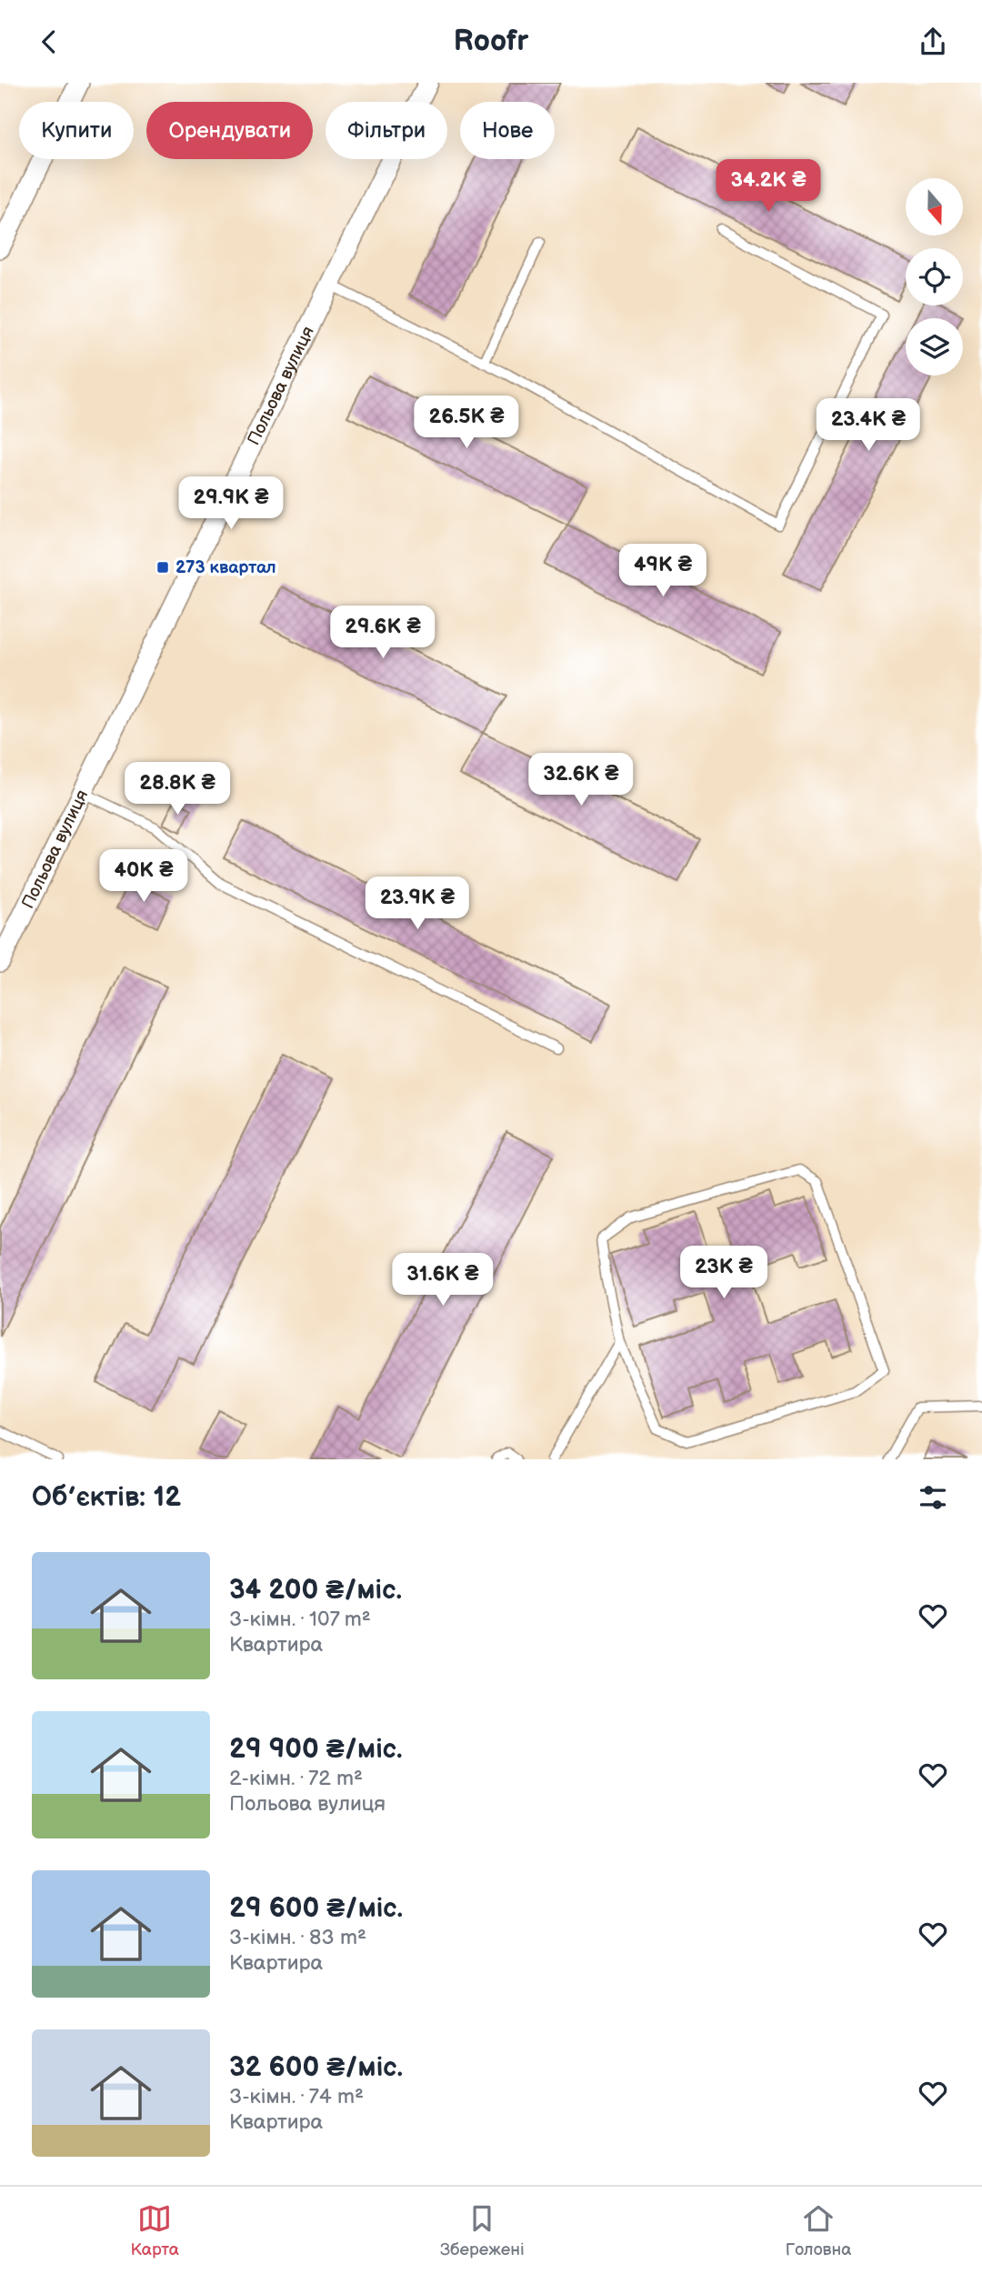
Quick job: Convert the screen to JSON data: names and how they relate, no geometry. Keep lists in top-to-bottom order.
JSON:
{
  "streets": {
    "street": ["Польова вулиця"]
  },
  "places": {
    "transit": ["273 квартал"]
  },
  "north": "bottom",
  "page": {
    "header": "Roofr",
    "chip": [
      "Купити",
      "Орендувати",
      "Фільтри",
      "Нове"
    ],
    "price": [
      "34.2K ₴",
      "26.5K ₴",
      "23.4K ₴",
      "29.9K ₴",
      "49K ₴",
      "29.6K ₴",
      "32.6K ₴",
      "28.8K ₴",
      "40K ₴",
      "23.9K ₴",
      "23K ₴",
      "31.6K ₴"
    ],
    "heading": "Об’єктів: 12",
    "list": [
      {
        "name": "34 200 ₴/міс.",
        "note": "3-кімн. · 107 m² · Квартира"
      },
      {
        "name": "29 900 ₴/міс.",
        "note": "2-кімн. · 72 m² · Польова вулиця"
      },
      {
        "name": "29 600 ₴/міс.",
        "note": "3-кімн. · 83 m² · Квартира"
      },
      {
        "name": "32 600 ₴/міс.",
        "note": "3-кімн. · 74 m² · Квартира"
      }
    ],
    "tabs": ["Карта", "Збережені", "Головна"]
  }
}
